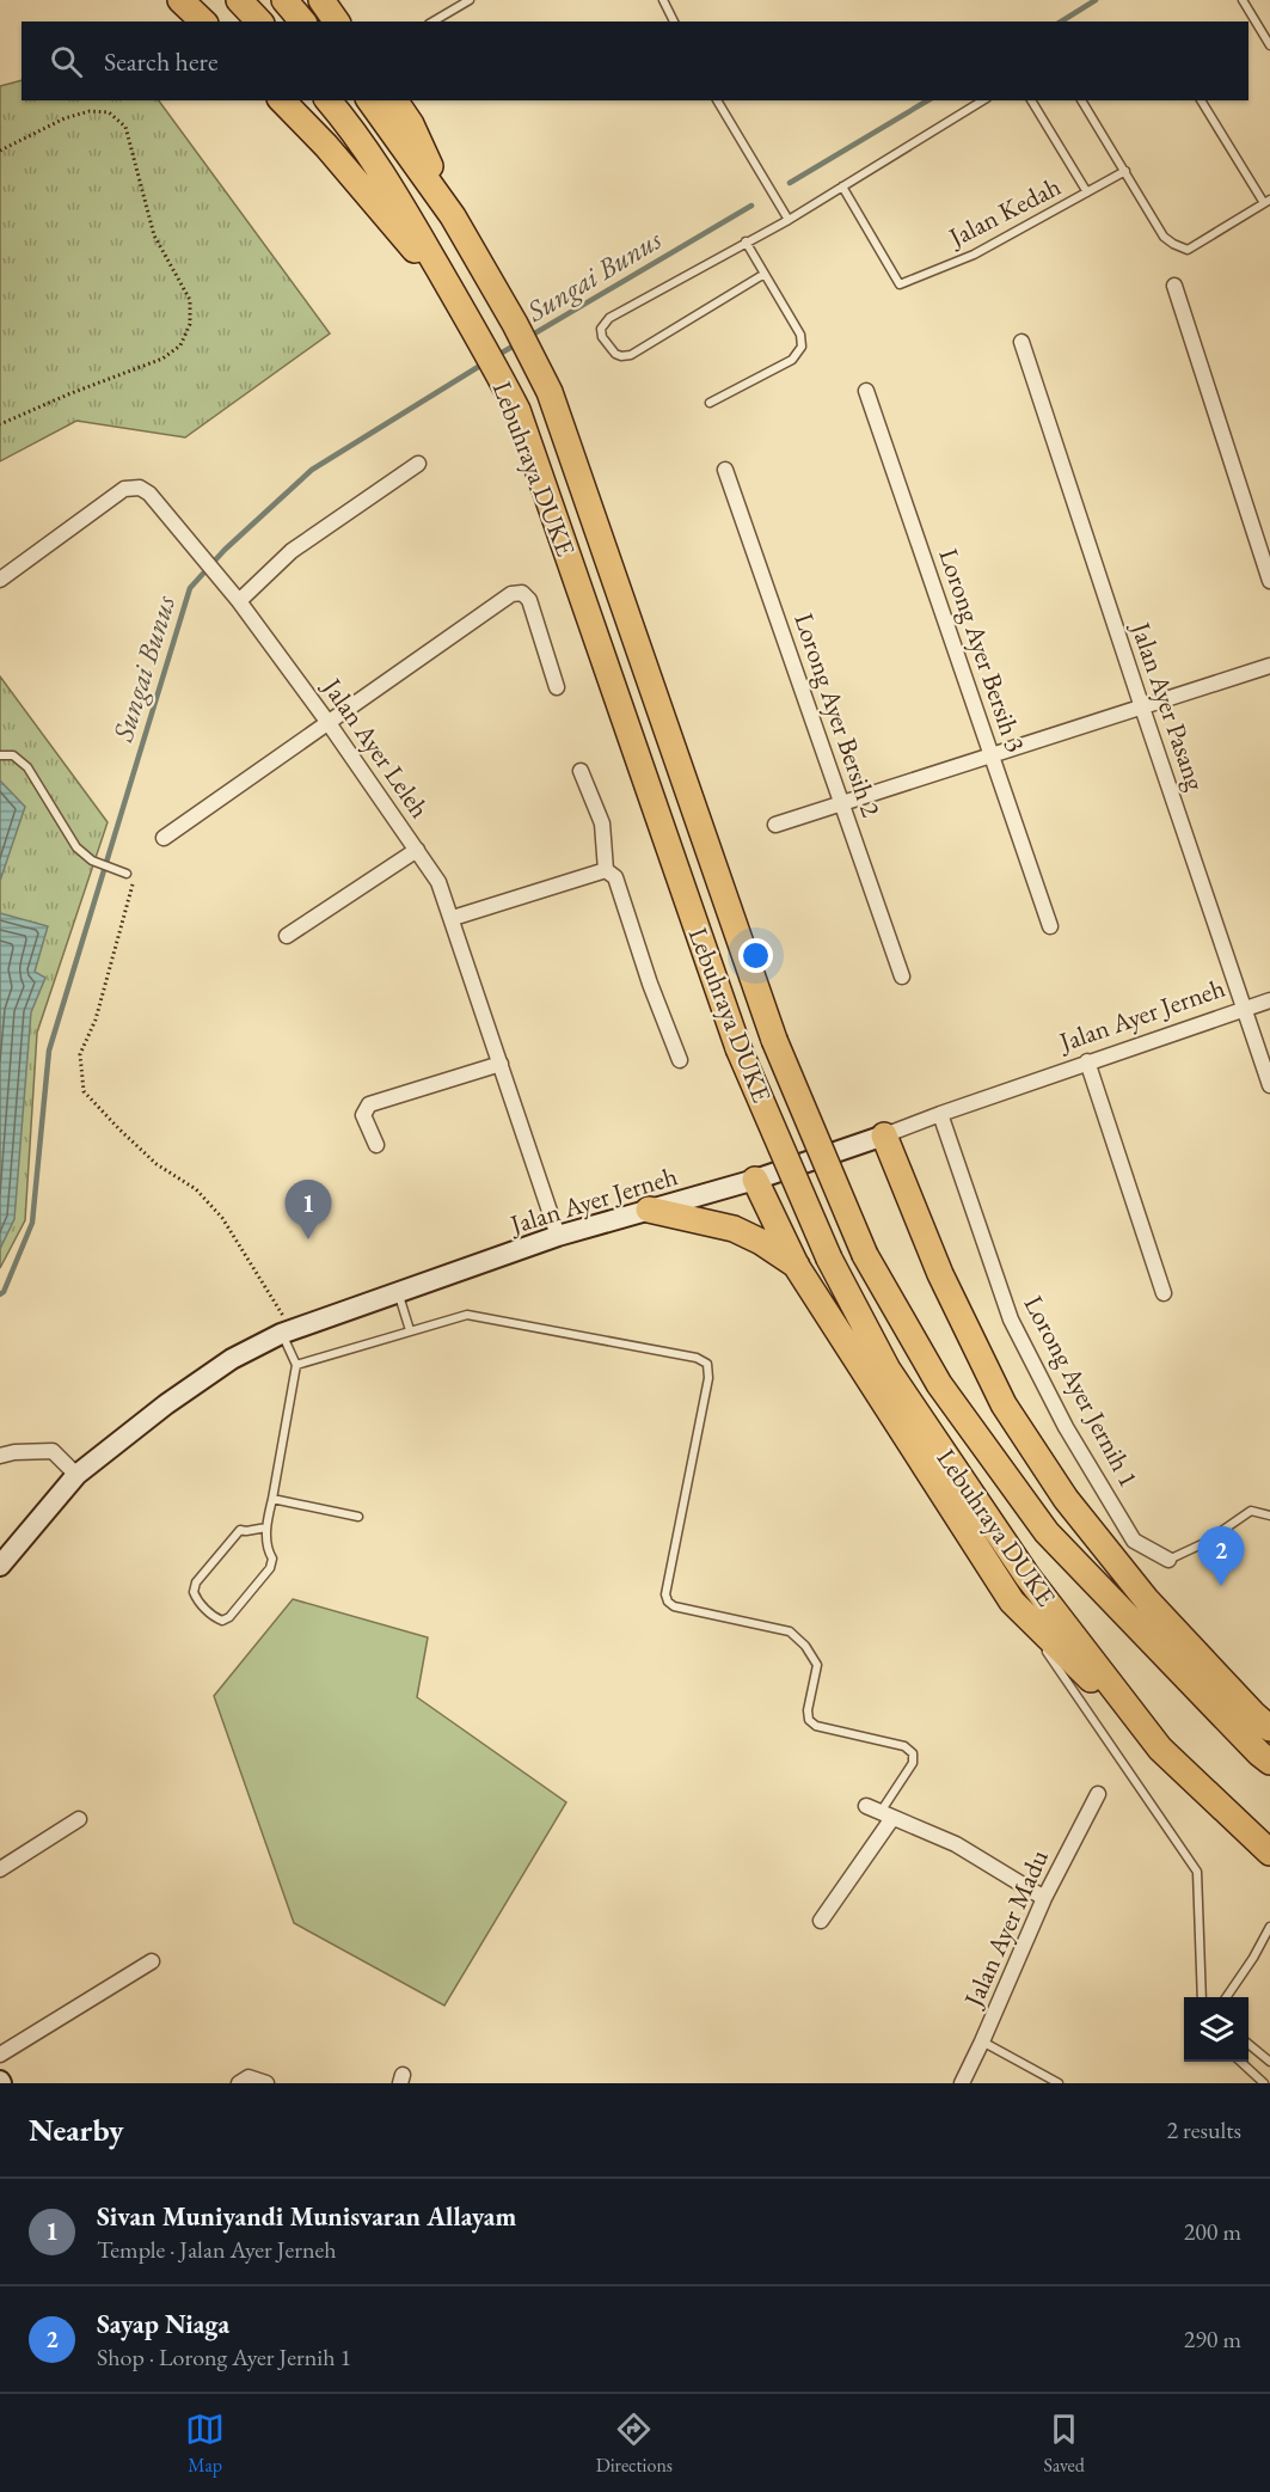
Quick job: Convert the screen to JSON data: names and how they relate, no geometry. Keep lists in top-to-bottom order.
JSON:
{
  "streets": {
    "highway": ["Lebuhraya DUKE"],
    "main road": ["Jalan Ayer Jerneh"],
    "street": [
      "Lorong Ayer Bersih 3",
      "Jalan Ayer Pasang",
      "Lorong Ayer Bersih 2",
      "Jalan Ayer Leleh",
      "Lorong Ayer Jernih 1",
      "Jalan Ayer Madu"
    ],
    "lane": ["Jalan Kedah"]
  },
  "crossings": [
    ["Jalan Ayer Pasang", "Jalan Ayer Jerneh"],
    ["Jalan Ayer Leleh", "Jalan Ayer Jerneh"],
    ["Jalan Ayer Jerneh", "Lorong Ayer Jernih 1"]
  ],
  "water": ["Sungai Bunus"],
  "page": {
    "search": "Search here",
    "pins": ["1", "2"],
    "heading": ["Nearby", "2 results"],
    "list": [
      {
        "mark": "1",
        "name": "Sivan Muniyandi Munisvaran Allayam",
        "note": "Temple · Jalan Ayer Jerneh",
        "value": "200 m"
      },
      {
        "mark": "2",
        "name": "Sayap Niaga",
        "note": "Shop · Lorong Ayer Jernih 1",
        "value": "290 m"
      }
    ],
    "nav": ["Map", "Directions", "Saved"]
  }
}
